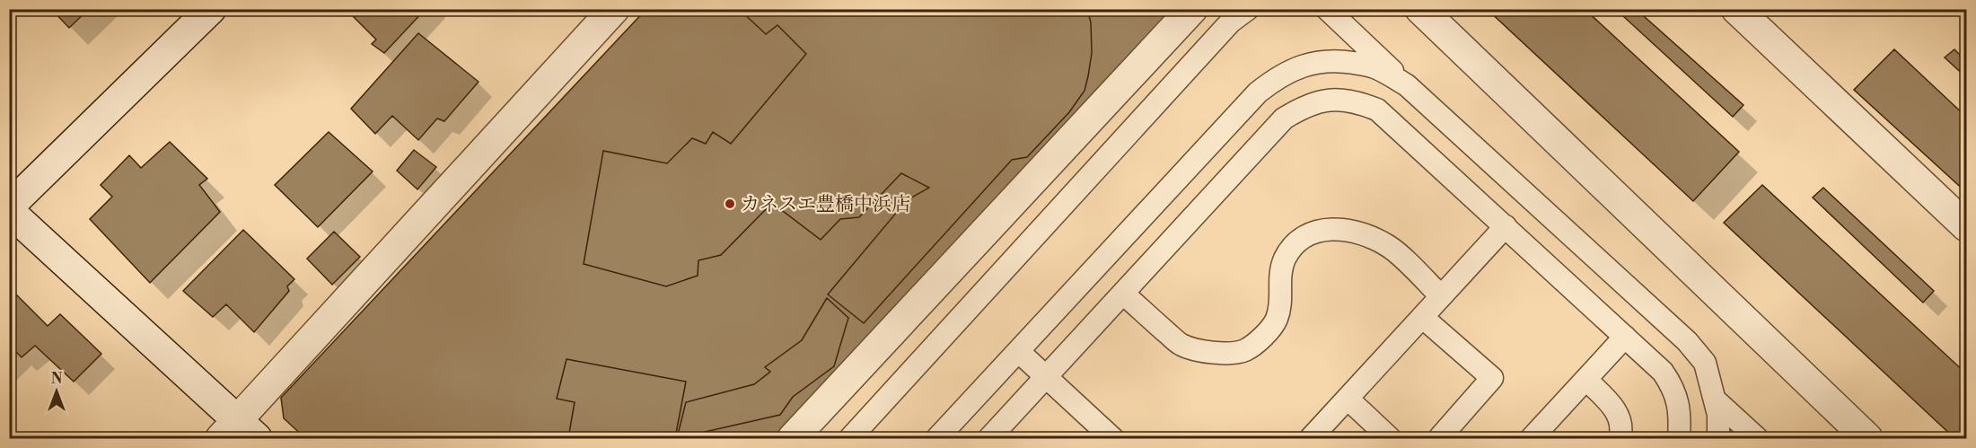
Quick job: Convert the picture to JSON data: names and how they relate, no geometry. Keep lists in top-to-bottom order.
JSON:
{
  "places": ["カネスエ豊橋中浜店"],
  "north": "top"
}
